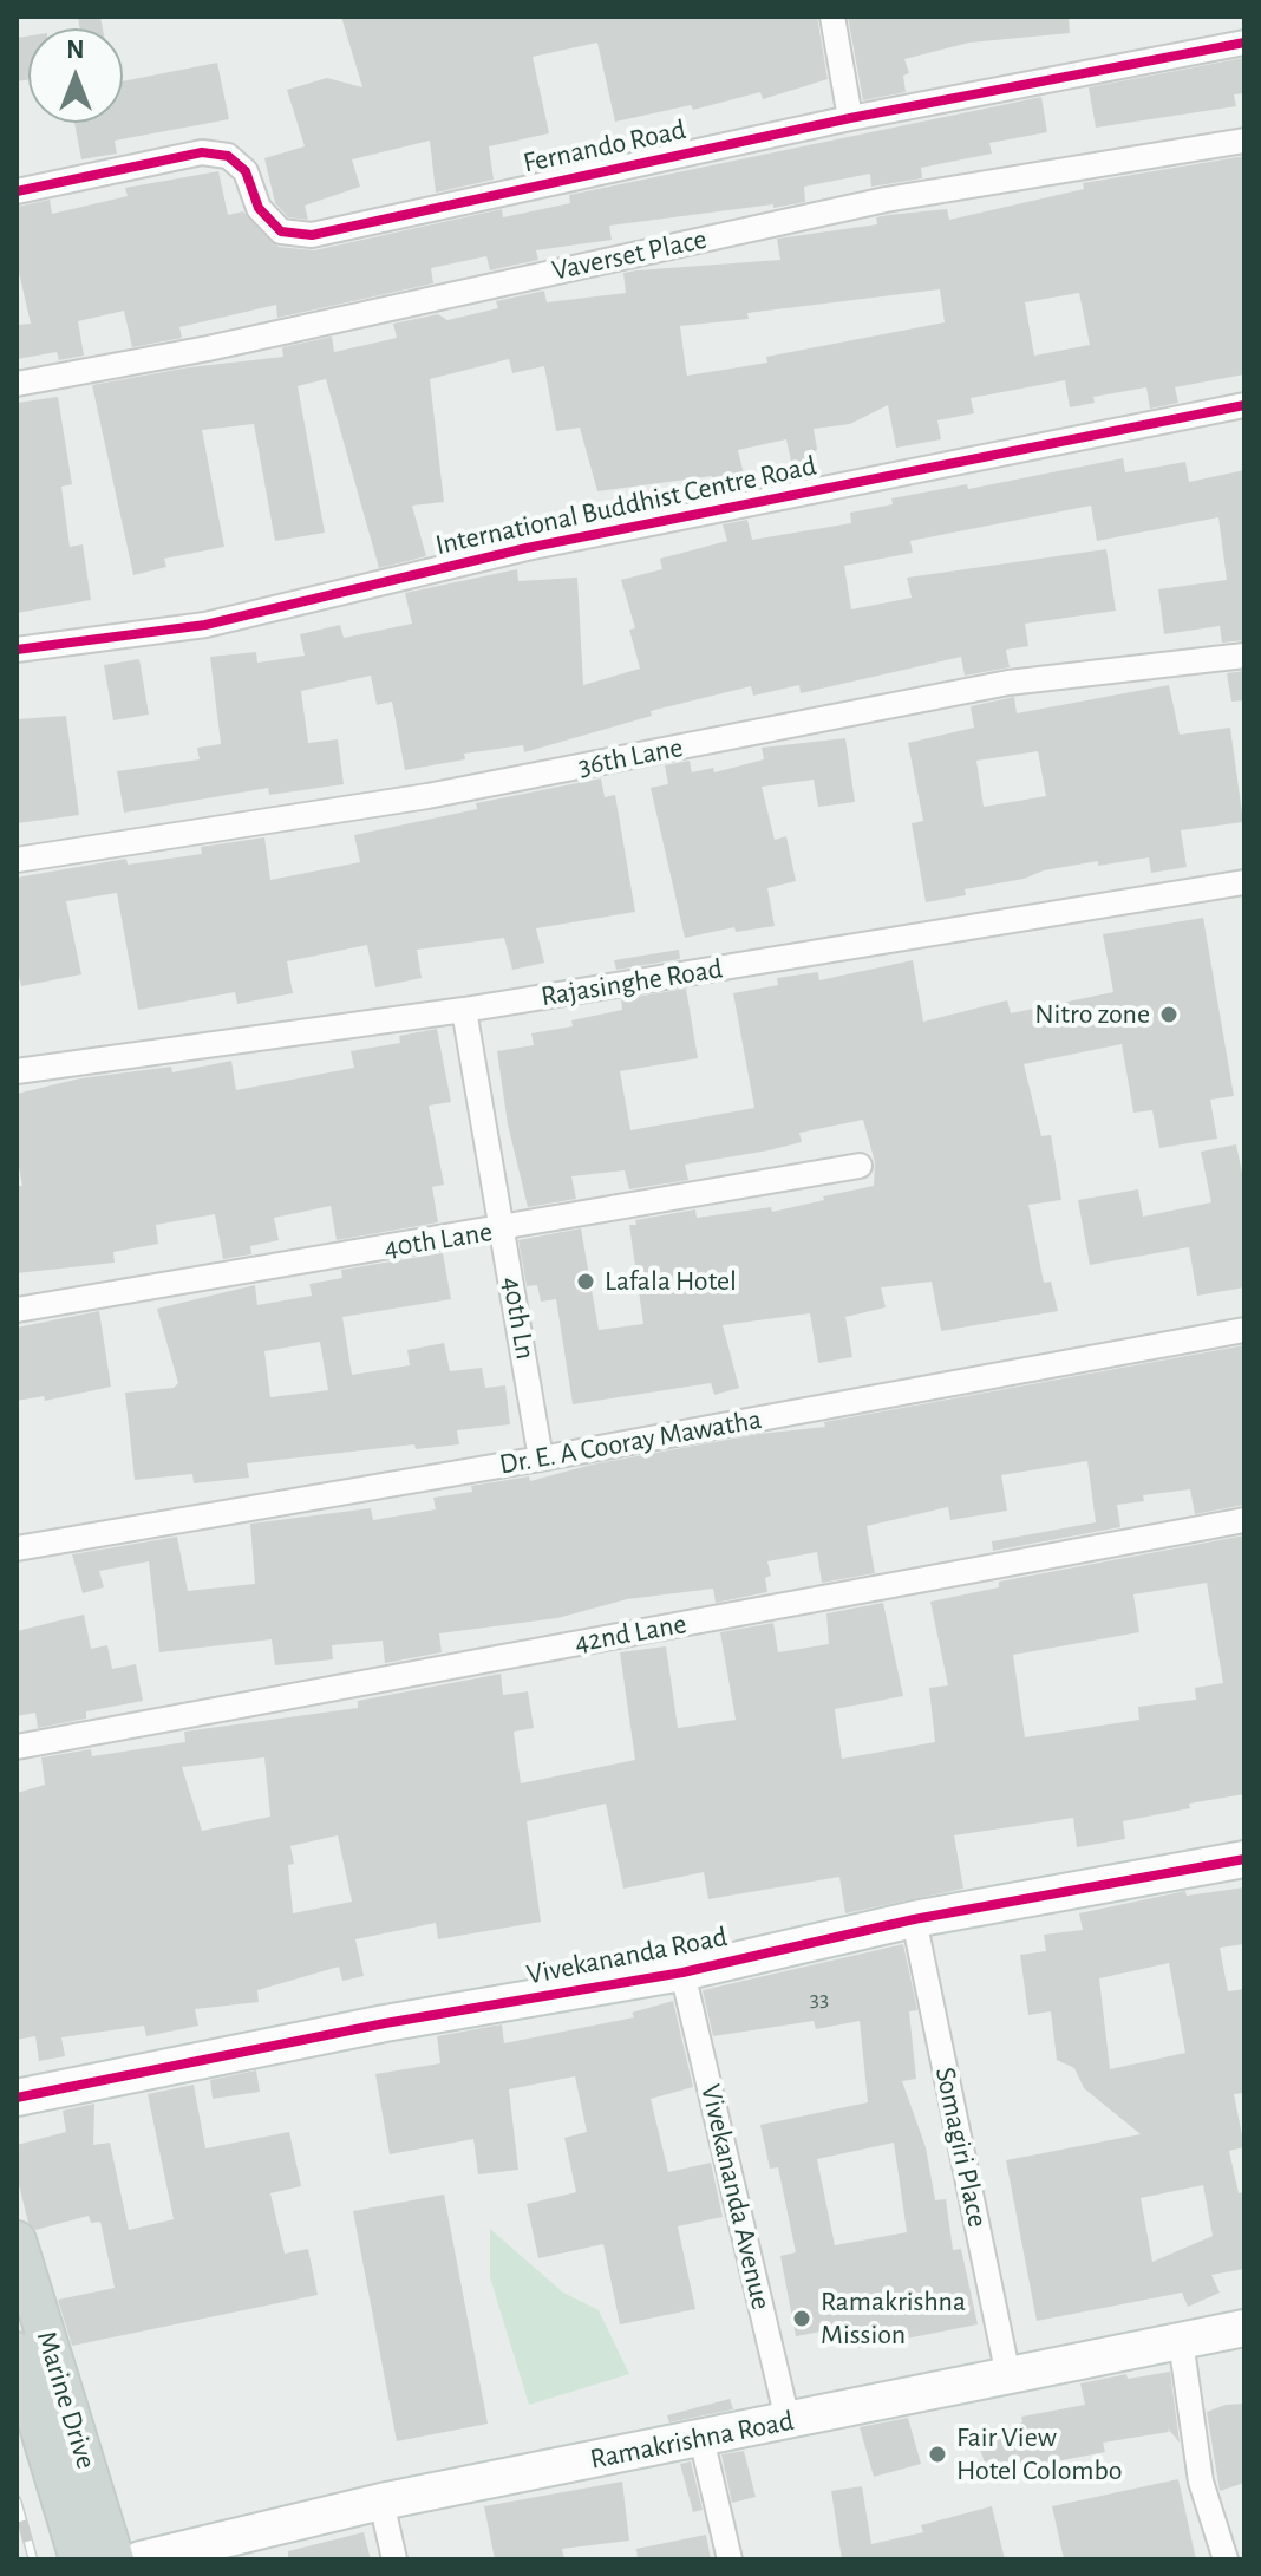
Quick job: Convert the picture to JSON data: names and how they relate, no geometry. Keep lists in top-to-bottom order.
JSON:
{
  "streets": {
    "main road": ["Marine Drive"],
    "street": [
      "Fernando Road",
      "Vaverset Place",
      "International Buddhist Centre Road",
      "36th Lane",
      "Rajasinghe Road",
      "40th Lane",
      "40th Ln",
      "Dr. E. A Cooray Mawatha",
      "42nd Lane",
      "Vivekananda Road",
      "Somagiri Place",
      "Vivekananda Avenue",
      "Ramakrishna Road"
    ]
  },
  "crossings": [
    ["Rajasinghe Road", "40th Ln"],
    ["40th Lane", "40th Ln"],
    ["40th Ln", "Dr. E. A Cooray Mawatha"],
    ["Vivekananda Road", "Somagiri Place"],
    ["Vivekananda Road", "Vivekananda Avenue"],
    ["Somagiri Place", "Ramakrishna Road"],
    ["Vivekananda Avenue", "Ramakrishna Road"]
  ],
  "places": [
    "Nitro zone",
    "Lafala Hotel",
    "Ramakrishna Mission",
    "Fair View Hotel Colombo"
  ],
  "house_numbers": ["33"],
  "north": "top"
}
